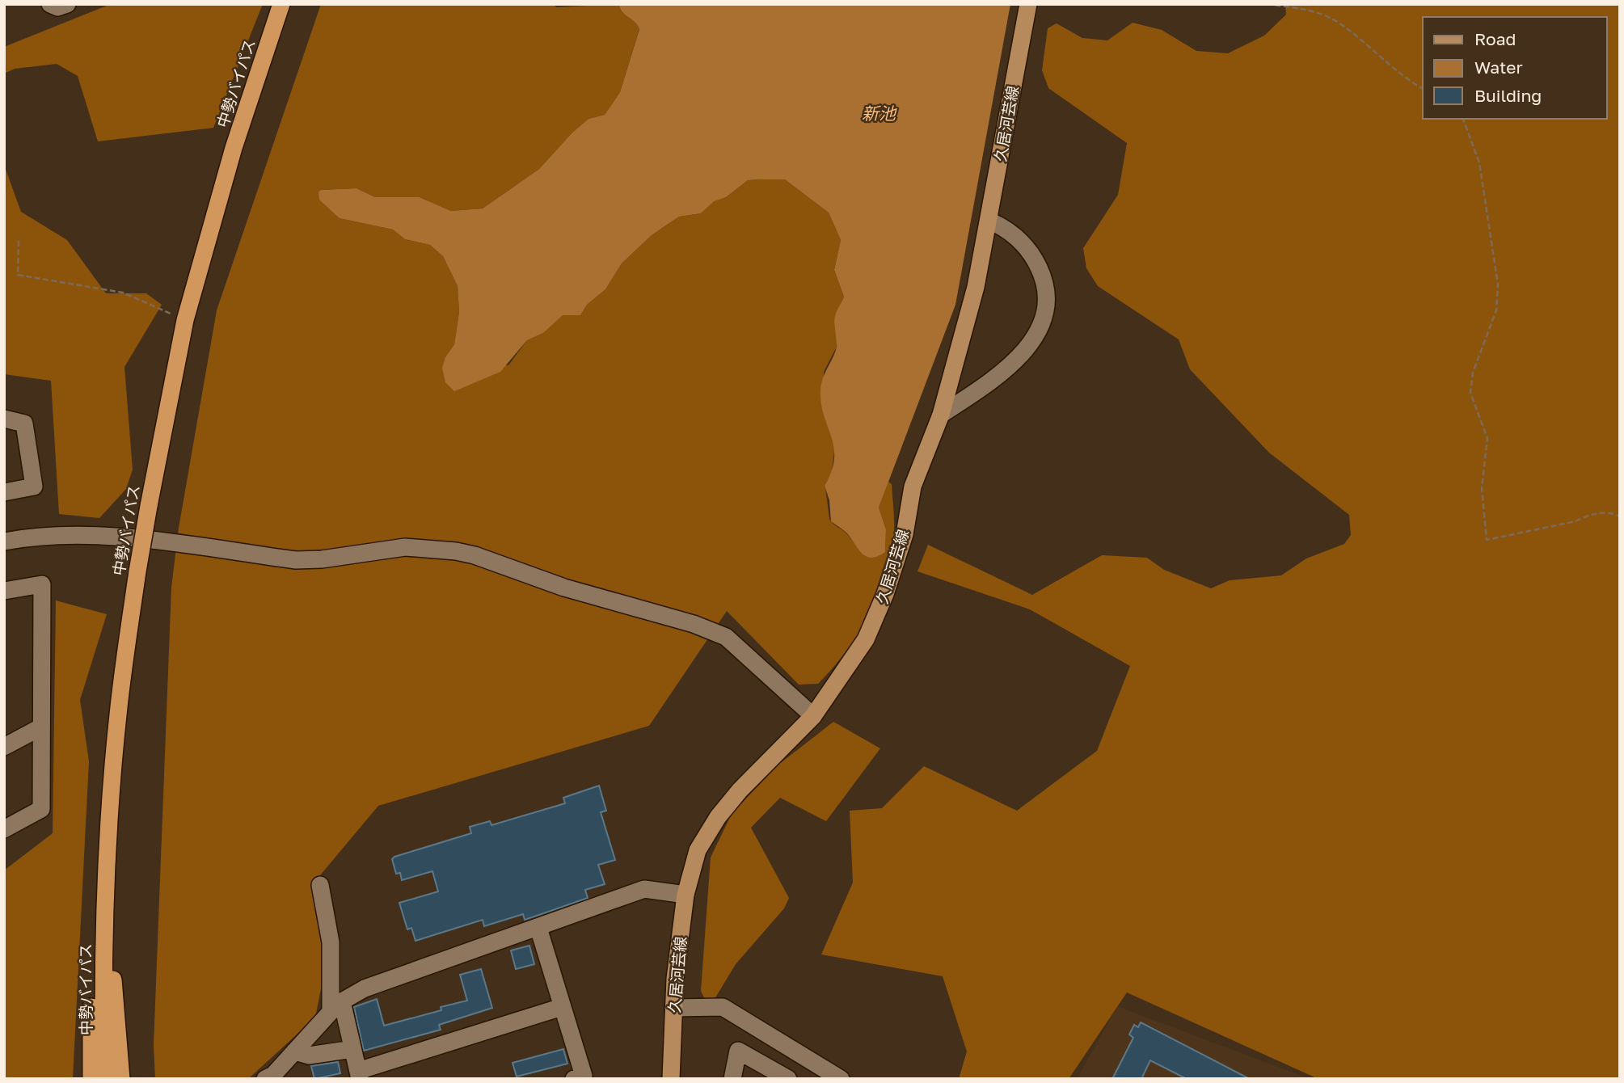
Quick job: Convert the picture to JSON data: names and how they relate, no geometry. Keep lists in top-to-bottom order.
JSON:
{
  "streets": {
    "highway": ["中勢バイパス"],
    "main road": ["久居河芸線"]
  },
  "water": ["新池"],
  "legend": ["Road", "Water", "Building"]
}
